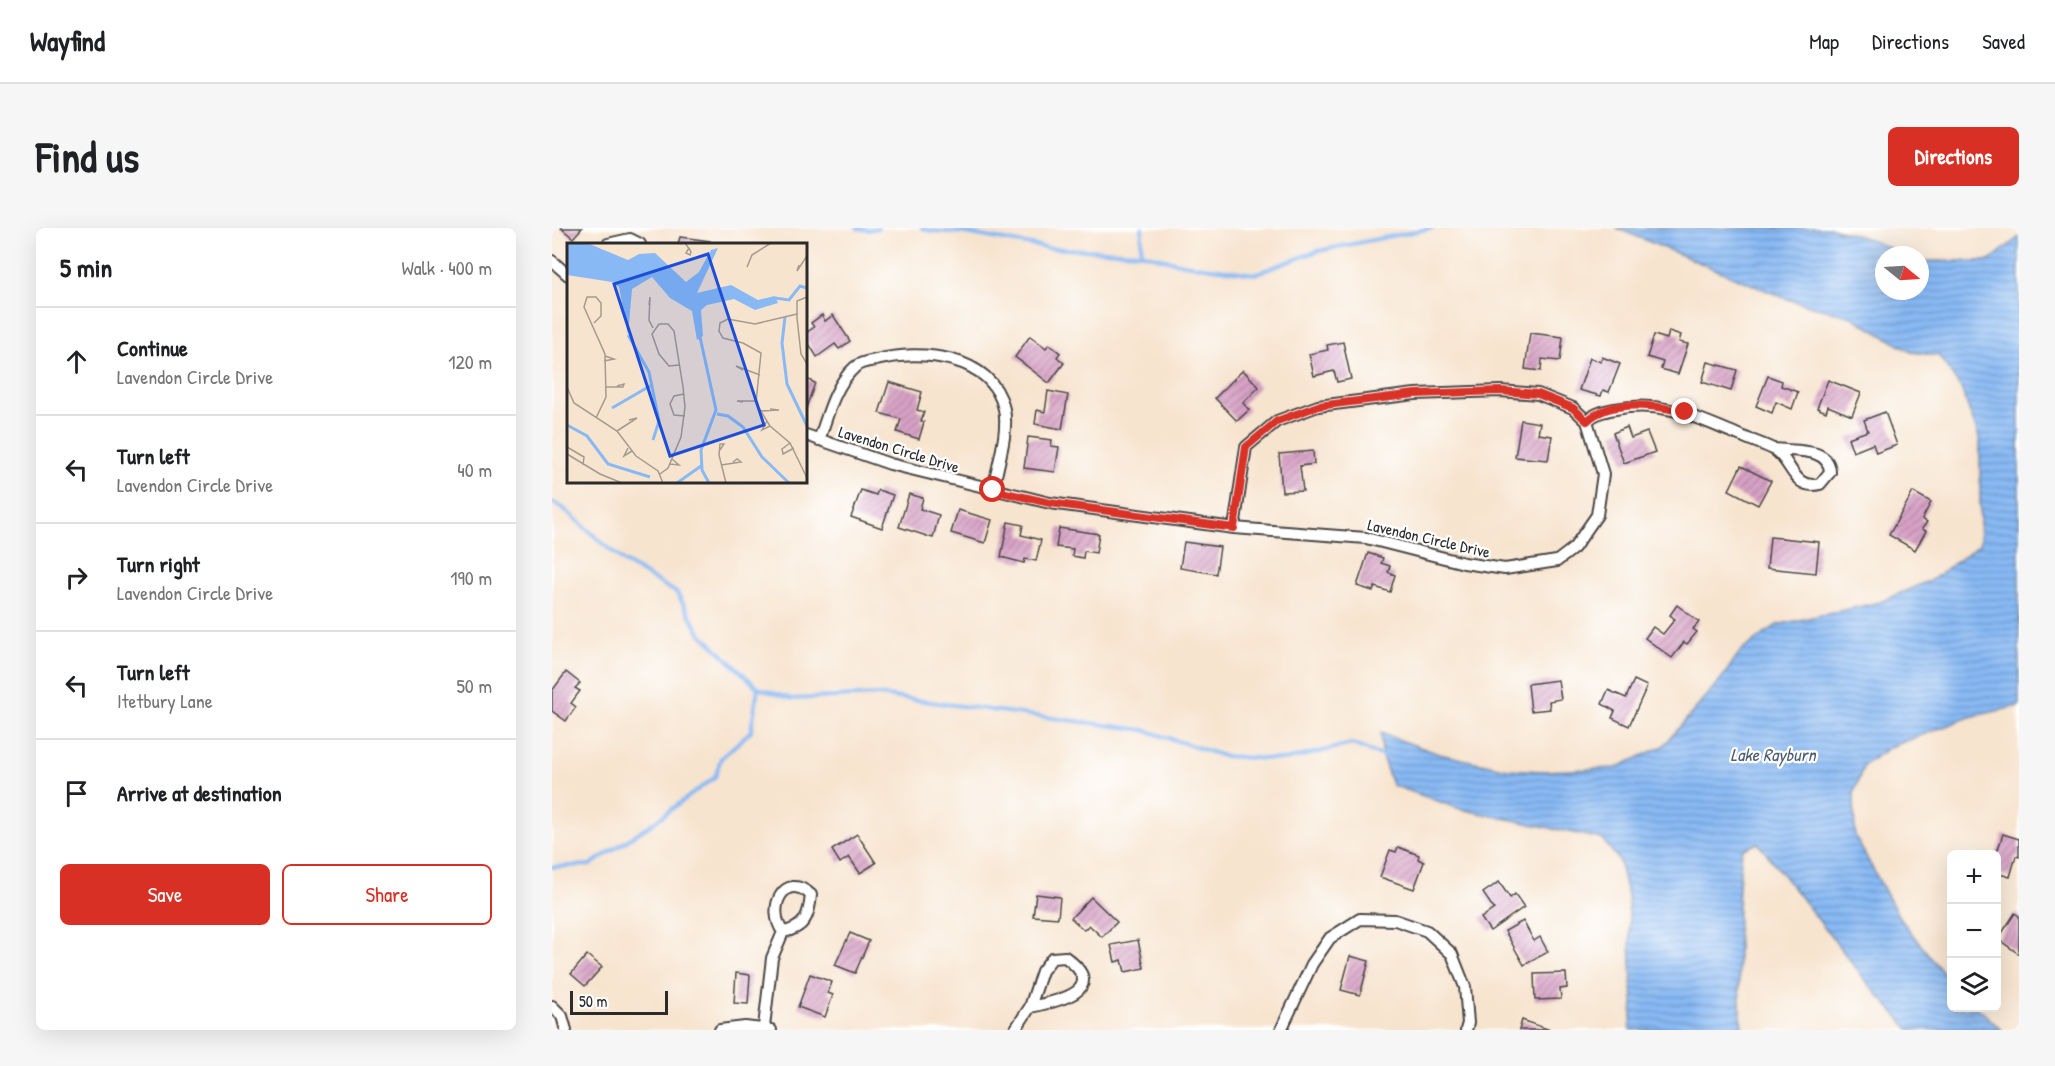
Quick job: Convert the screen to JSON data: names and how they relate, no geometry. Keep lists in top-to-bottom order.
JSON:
{
  "streets": {
    "street": ["Lavendon Circle Drive"]
  },
  "water": ["Lake Rayburn"],
  "scale_bar": "50 m",
  "north": "right",
  "page": {
    "header": "Wayfind",
    "nav": ["Map", "Directions", "Saved"],
    "buttons": [
      "Directions",
      ["Save", "Share"]
    ],
    "title": "Find us",
    "heading": ["5 min", "Walk · 400 m"],
    "list": [
      ["Continue", "Lavendon Circle Drive", "120 m"],
      ["Turn left", "Lavendon Circle Drive", "40 m"],
      ["Turn right", "Lavendon Circle Drive", "190 m"],
      ["Turn left", "Itetbury Lane", "50 m"],
      "Arrive at destination"
    ],
    "map_buttons": ["+", "−"],
    "scale": "50 m"
  }
}
